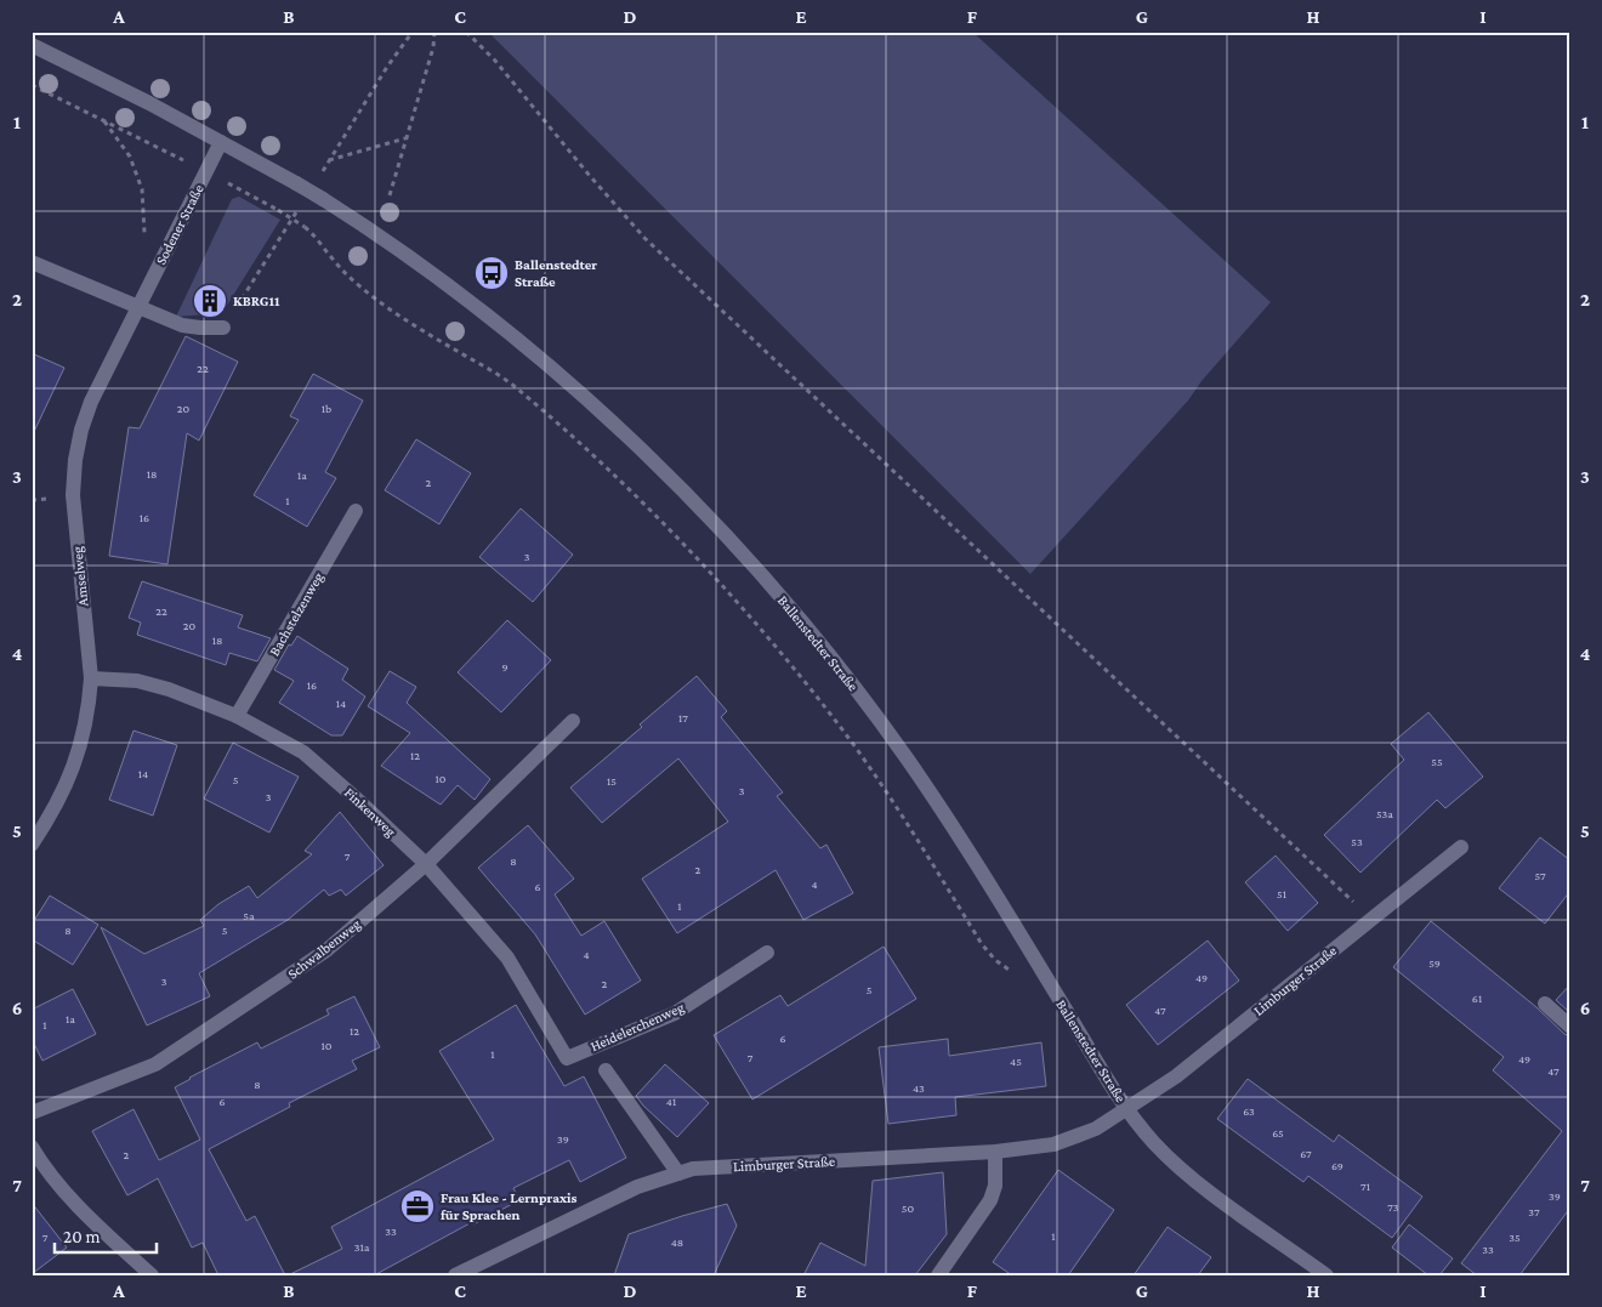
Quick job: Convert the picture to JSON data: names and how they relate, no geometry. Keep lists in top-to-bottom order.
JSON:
{
  "streets": {
    "street": [
      "Sodener Straße",
      "Amselweg",
      "Bachstelzenweg",
      "Ballenstedter Straße",
      "Finkenweg",
      "Schwalbenweg",
      "Limburger Straße",
      "Heidelerchenweg"
    ]
  },
  "crossings": [
    ["Sodener Straße", "Amselweg"],
    ["Sodener Straße", "Ballenstedter Straße"],
    ["Amselweg", "Finkenweg"],
    ["Bachstelzenweg", "Finkenweg"],
    ["Ballenstedter Straße", "Limburger Straße"],
    ["Finkenweg", "Schwalbenweg"],
    ["Finkenweg", "Heidelerchenweg"]
  ],
  "places": {
    "bus stop": ["Ballenstedter Straße"],
    "building": ["KBRG11"],
    "office": ["Frau Klee - Lernpraxis für Sprachen"]
  },
  "house_numbers": [
    "22",
    "20",
    "1b",
    "18",
    "1a",
    "2",
    "1",
    "16",
    "3",
    "22",
    "20",
    "18",
    "9",
    "16",
    "14",
    "17",
    "12",
    "55",
    "14",
    "10",
    "5",
    "15",
    "3",
    "3",
    "53a",
    "53",
    "7",
    "8",
    "2",
    "57",
    "4",
    "6",
    "51",
    "1",
    "5a",
    "8",
    "5",
    "4",
    "59",
    "49",
    "3",
    "2",
    "5",
    "61",
    "47",
    "1a",
    "1",
    "12",
    "6",
    "10",
    "1",
    "7",
    "49",
    "45",
    "47",
    "8",
    "43",
    "6",
    "41",
    "63",
    "65",
    "39",
    "67",
    "2",
    "69",
    "71",
    "39",
    "73",
    "50",
    "37",
    "33",
    "1",
    "7",
    "35",
    "48",
    "31a",
    "33"
  ],
  "scale_bar": "20 m",
  "grid": {
    "columns": [
      "A",
      "B",
      "C",
      "D",
      "E",
      "F",
      "G",
      "H",
      "I"
    ],
    "rows": [
      "1",
      "2",
      "3",
      "4",
      "5",
      "6",
      "7"
    ]
  }
}
